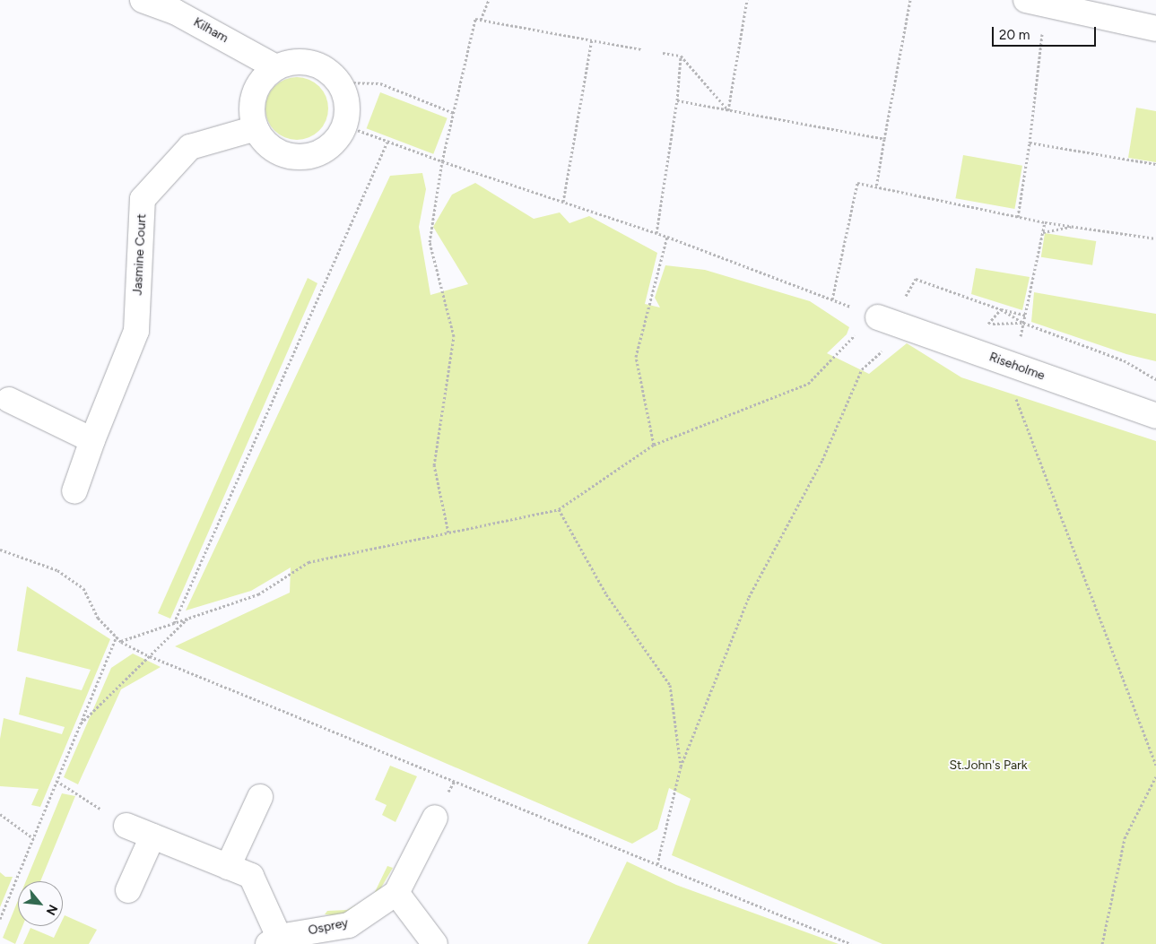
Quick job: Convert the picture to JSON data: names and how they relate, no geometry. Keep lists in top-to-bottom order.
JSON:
{
  "streets": {
    "street": [
      "Kilham",
      "Jasmine Court",
      "Riseholme",
      "Osprey"
    ]
  },
  "crossings": [
    ["Kilham", "Jasmine Court"]
  ],
  "parks": ["St.John's Park"],
  "scale_bar": "20 m",
  "north": "bottom right"
}
